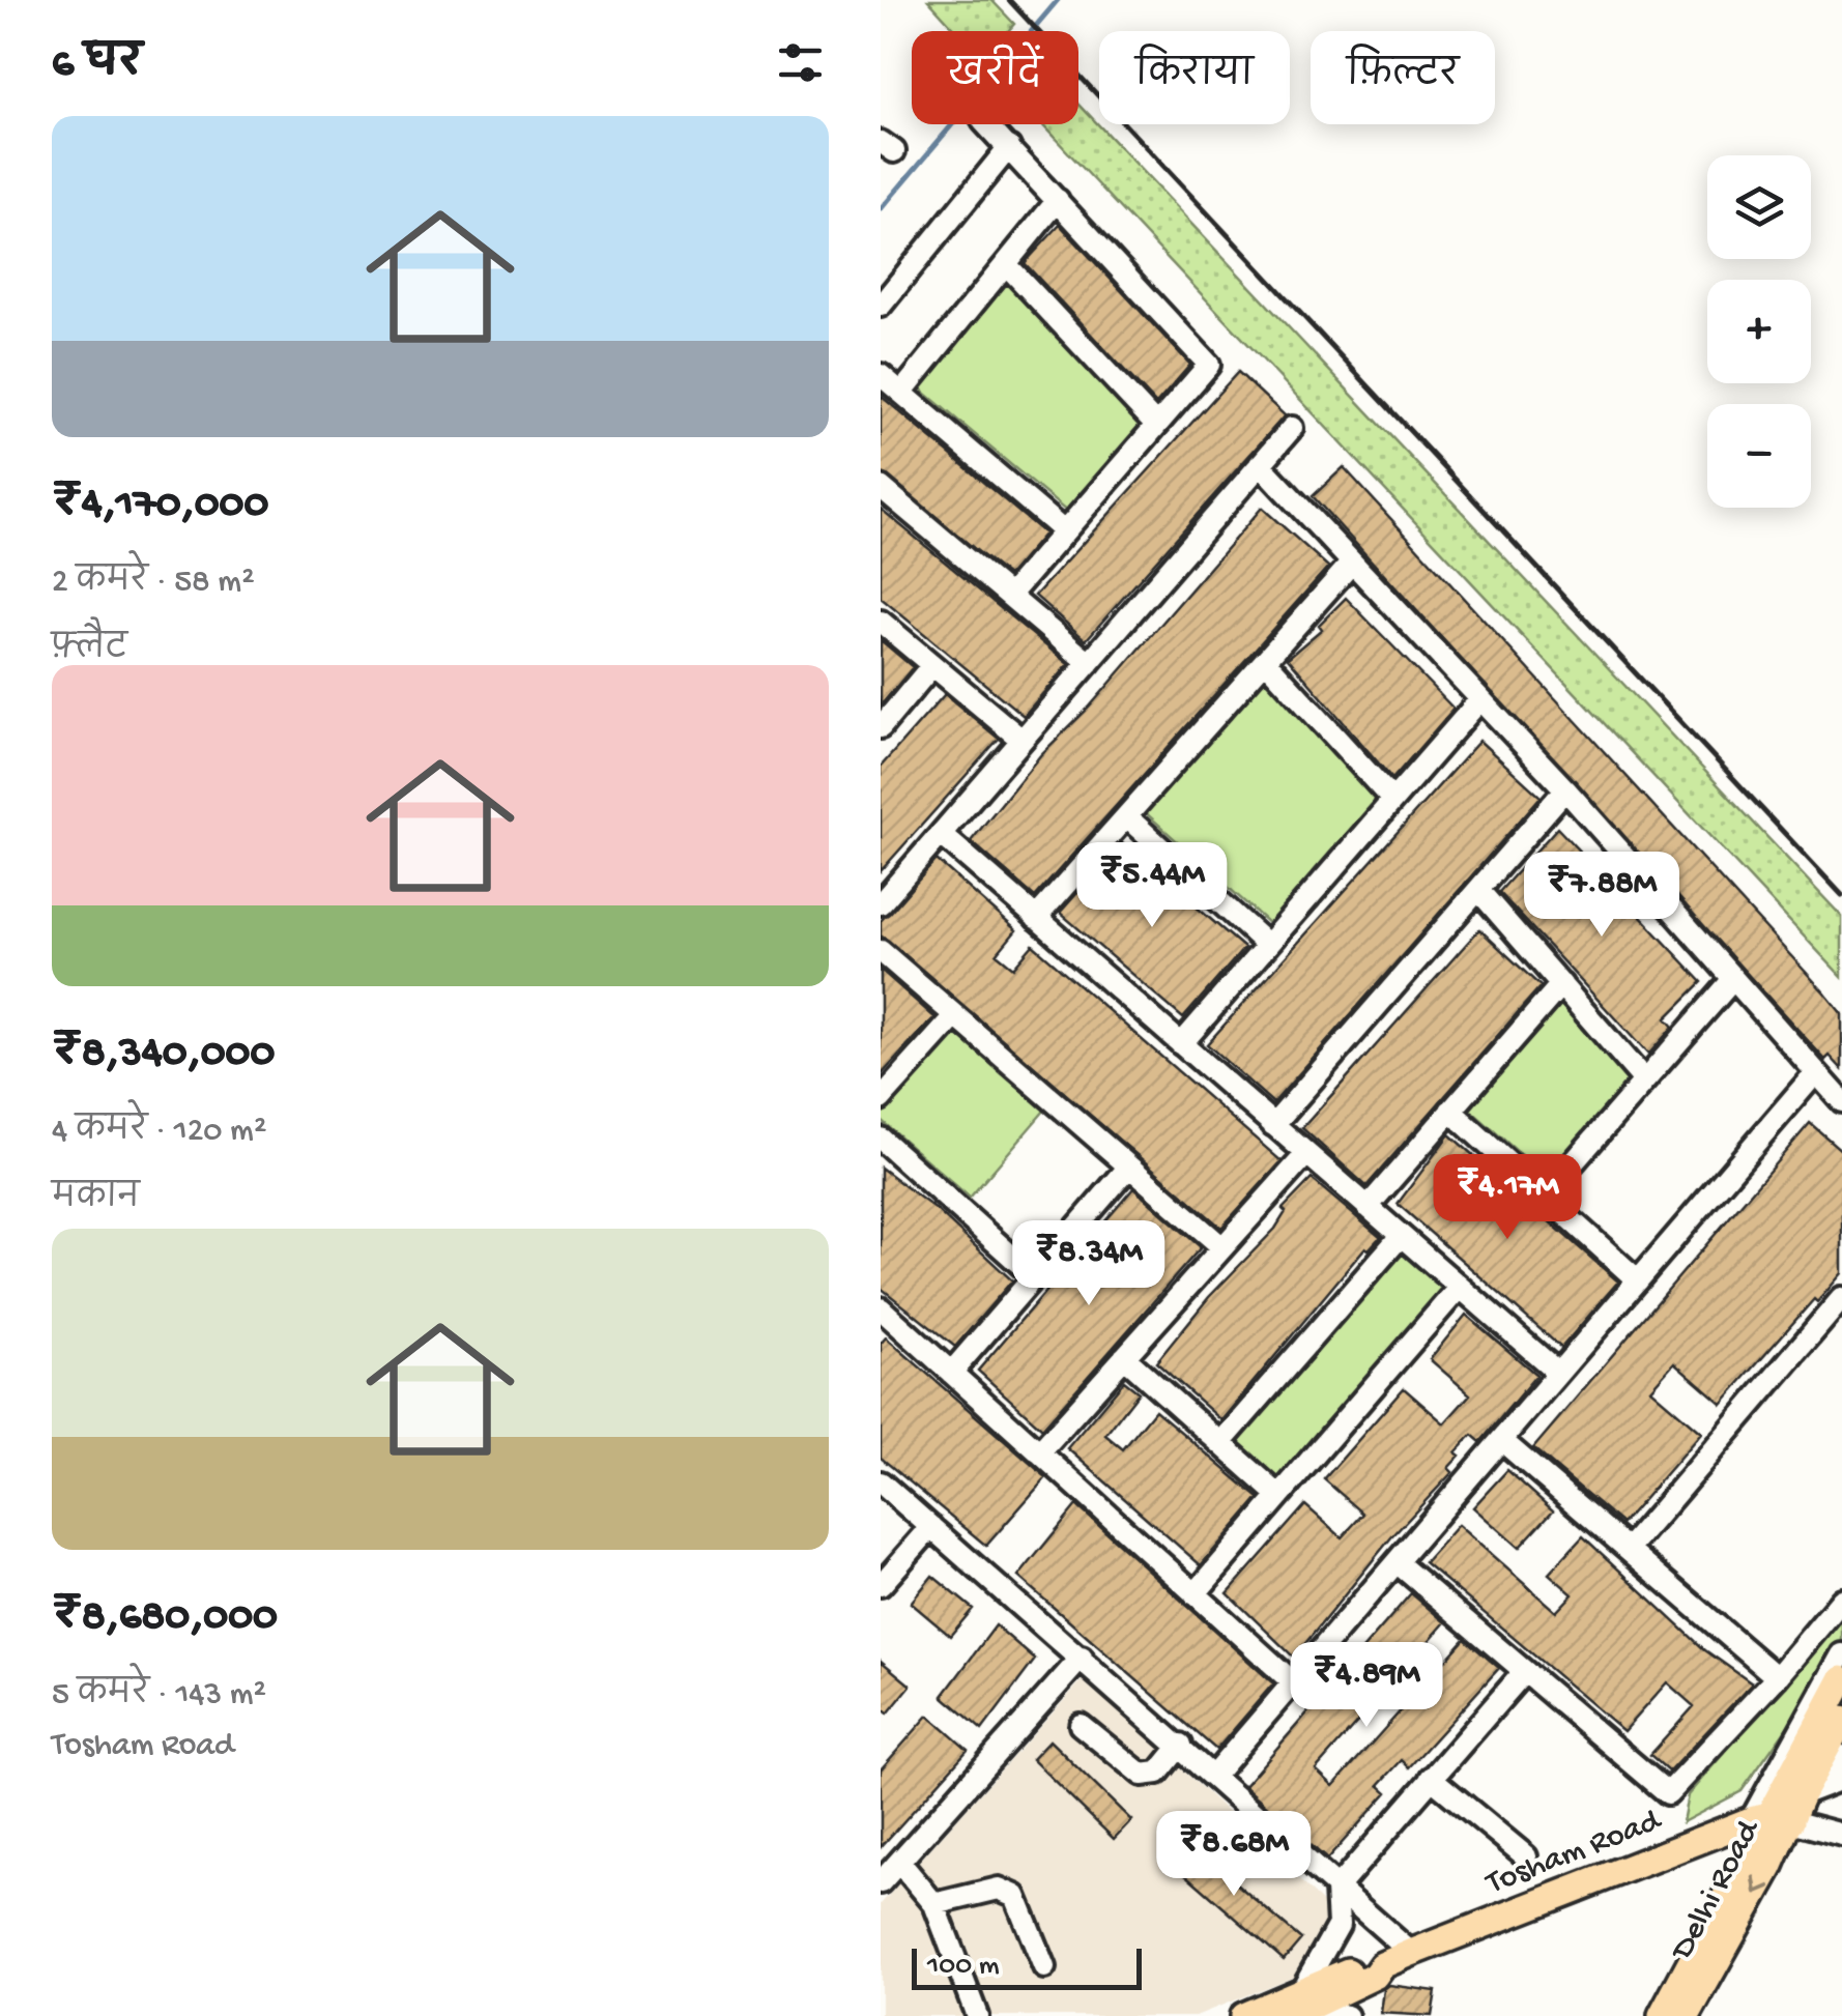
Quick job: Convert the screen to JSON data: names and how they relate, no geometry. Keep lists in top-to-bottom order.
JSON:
{
  "streets": {
    "main road": ["Tosham Road", "Delhi Road"]
  },
  "crossings": [
    ["Tosham Road", "Delhi Road"]
  ],
  "scale_bar": "100 m",
  "page": {
    "heading": "6 घर",
    "chip": ["खरीदें", "किराया", "फ़िल्टर"],
    "list": [
      {
        "name": "₹4,170,000",
        "note": "2 कमरे · 58 m² · फ़्लैट"
      },
      {
        "name": "₹8,340,000",
        "note": "4 कमरे · 120 m² · मकान"
      },
      {
        "name": "₹8,680,000",
        "note": "5 कमरे · 143 m² · Tosham Road"
      }
    ],
    "map_buttons": ["+", "−"],
    "price": [
      "₹5.44M",
      "₹7.88M",
      "₹4.17M",
      "₹8.34M",
      "₹4.89M",
      "₹8.68M"
    ],
    "scale": "100 m"
  }
}
